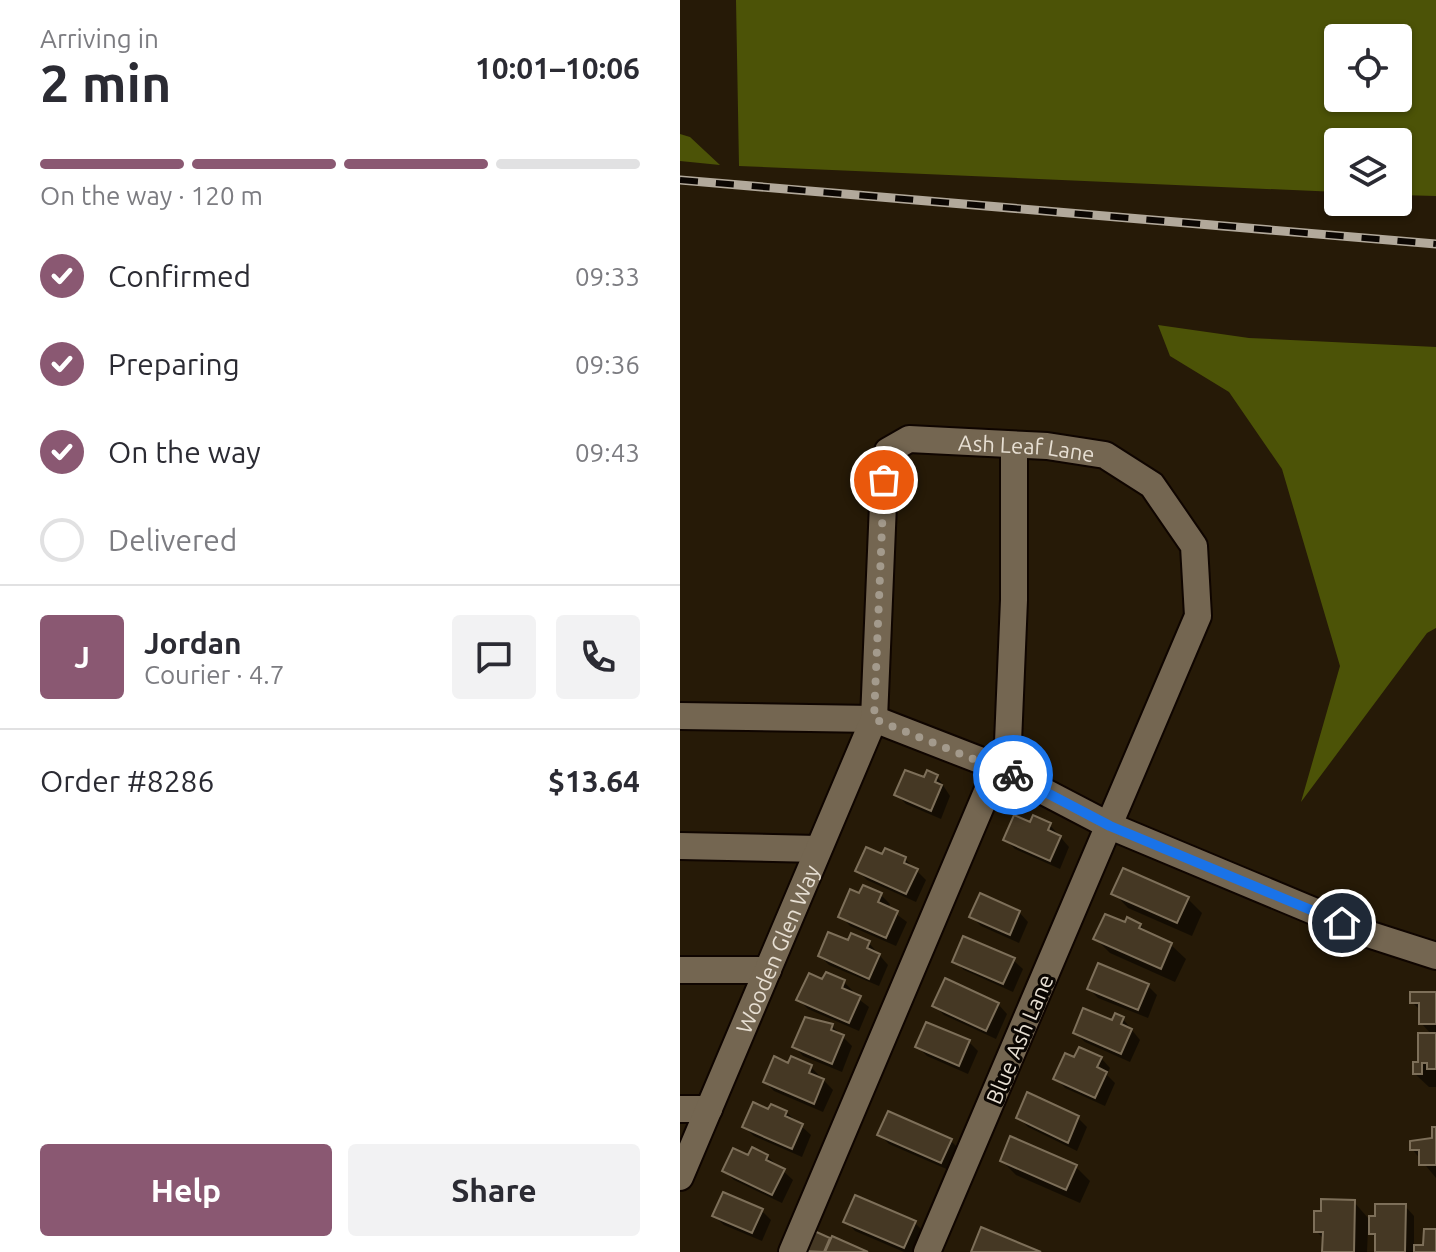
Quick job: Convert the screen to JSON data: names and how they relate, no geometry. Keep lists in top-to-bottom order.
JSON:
{
  "streets": {
    "street": ["Ash Leaf Lane", "Wooden Glen Way", "Blue Ash Lane"]
  },
  "crossings": [
    ["Ash Leaf Lane", "Wooden Glen Way"],
    ["Ash Leaf Lane", "Blue Ash Lane"]
  ],
  "page": {
    "heading": ["2 min", "Arriving in", "10:01–10:06"],
    "panel": [
      "Jordan",
      "Courier · 4.7",
      "Order #8286",
      "$13.64"
    ],
    "bar": "On the way · 120 m",
    "list": [
      ["Confirmed", "09:33"],
      ["Preparing", "09:36"],
      ["On the way", "09:43"],
      "Delivered"
    ],
    "round": "J",
    "buttons": ["Help", "Share"]
  }
}
